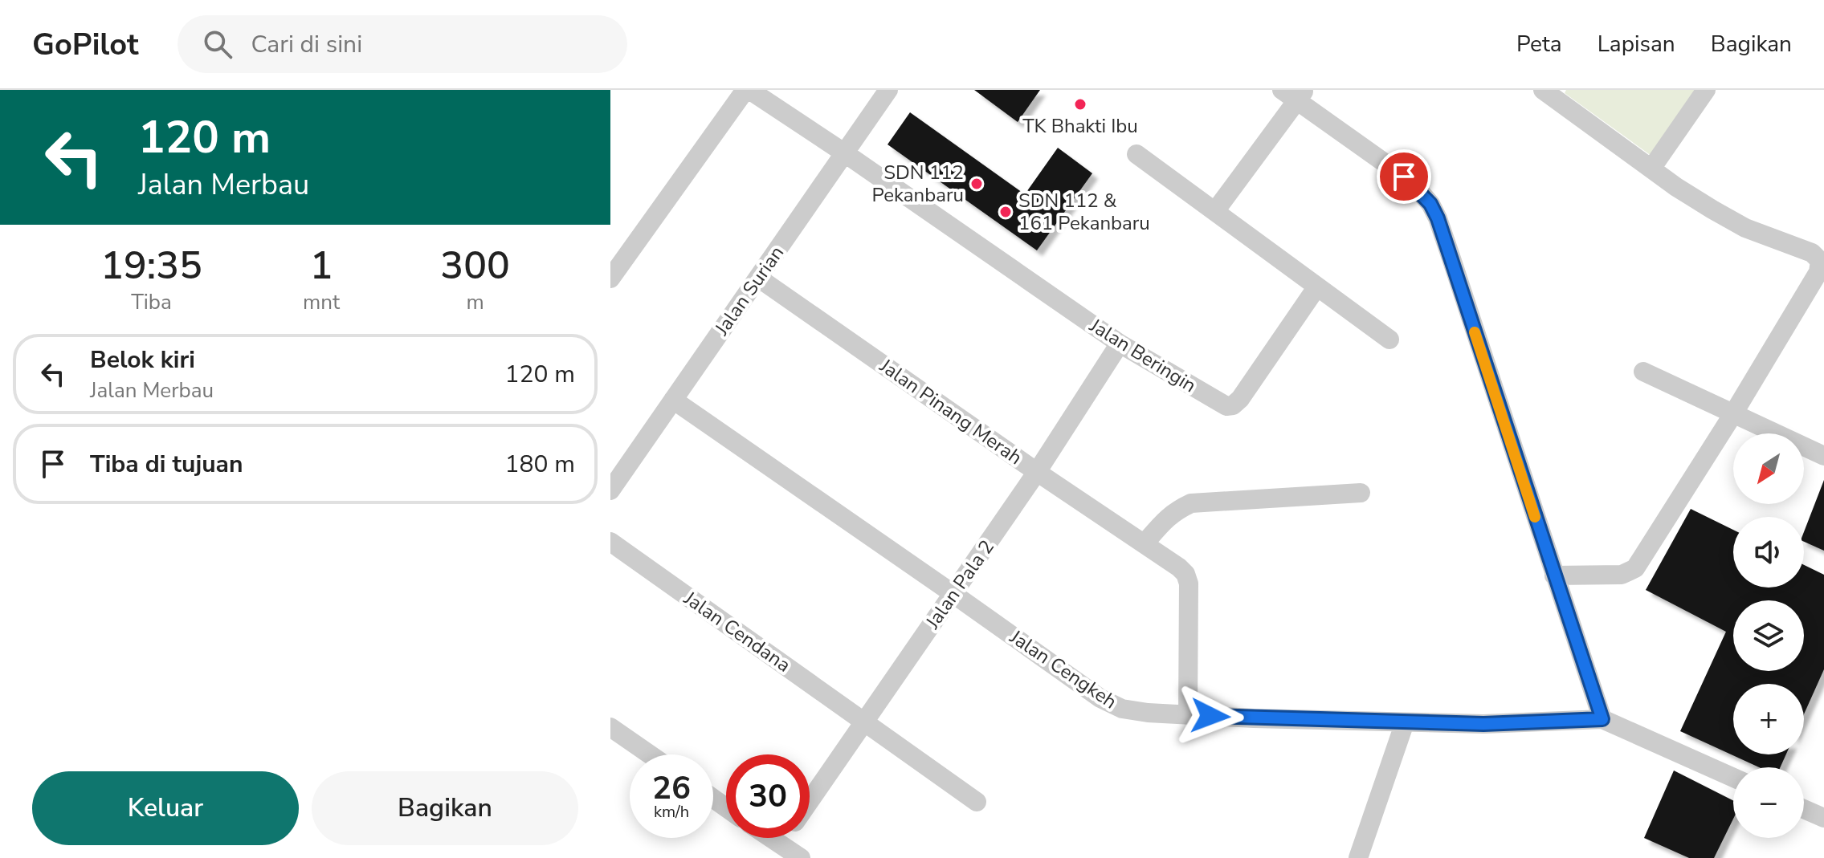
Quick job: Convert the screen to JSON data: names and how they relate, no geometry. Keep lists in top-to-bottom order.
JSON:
{
  "streets": {
    "street": [
      "Jalan Surian",
      "Jalan Beringin",
      "Jalan Pinang Merah",
      "Jalan Pala 2",
      "Jalan Cendana",
      "Jalan Cengkeh"
    ]
  },
  "crossings": [
    ["Jalan Surian", "Jalan Beringin"],
    ["Jalan Surian", "Jalan Pinang Merah"],
    ["Jalan Surian", "Jalan Cengkeh"],
    ["Jalan Beringin", "Jalan Pala 2"],
    ["Jalan Pinang Merah", "Jalan Pala 2"],
    ["Jalan Pinang Merah", "Jalan Cengkeh"],
    ["Jalan Pala 2", "Jalan Cendana"],
    ["Jalan Pala 2", "Jalan Cengkeh"]
  ],
  "places": ["TK Bhakti Ibu", "SDN 112 Pekanbaru", "SDN 112 & 161 Pekanbaru"],
  "north": "bottom left",
  "page": {
    "header": "GoPilot",
    "search": "Cari di sini",
    "nav": ["Peta", "Lapisan", "Bagikan"],
    "turn": ["120 m", "Jalan Merbau"],
    "eta": [
      "19:35",
      "Tiba",
      "1",
      "mnt",
      "300",
      "m"
    ],
    "list": [
      {
        "name": "Belok kiri",
        "note": "Jalan Merbau",
        "value": "120 m"
      },
      {
        "name": "Tiba di tujuan",
        "value": "180 m"
      }
    ],
    "map_buttons": ["+", "−"],
    "speed": "26 km/h",
    "limit": "30",
    "buttons": ["Keluar", "Bagikan"]
  }
}
